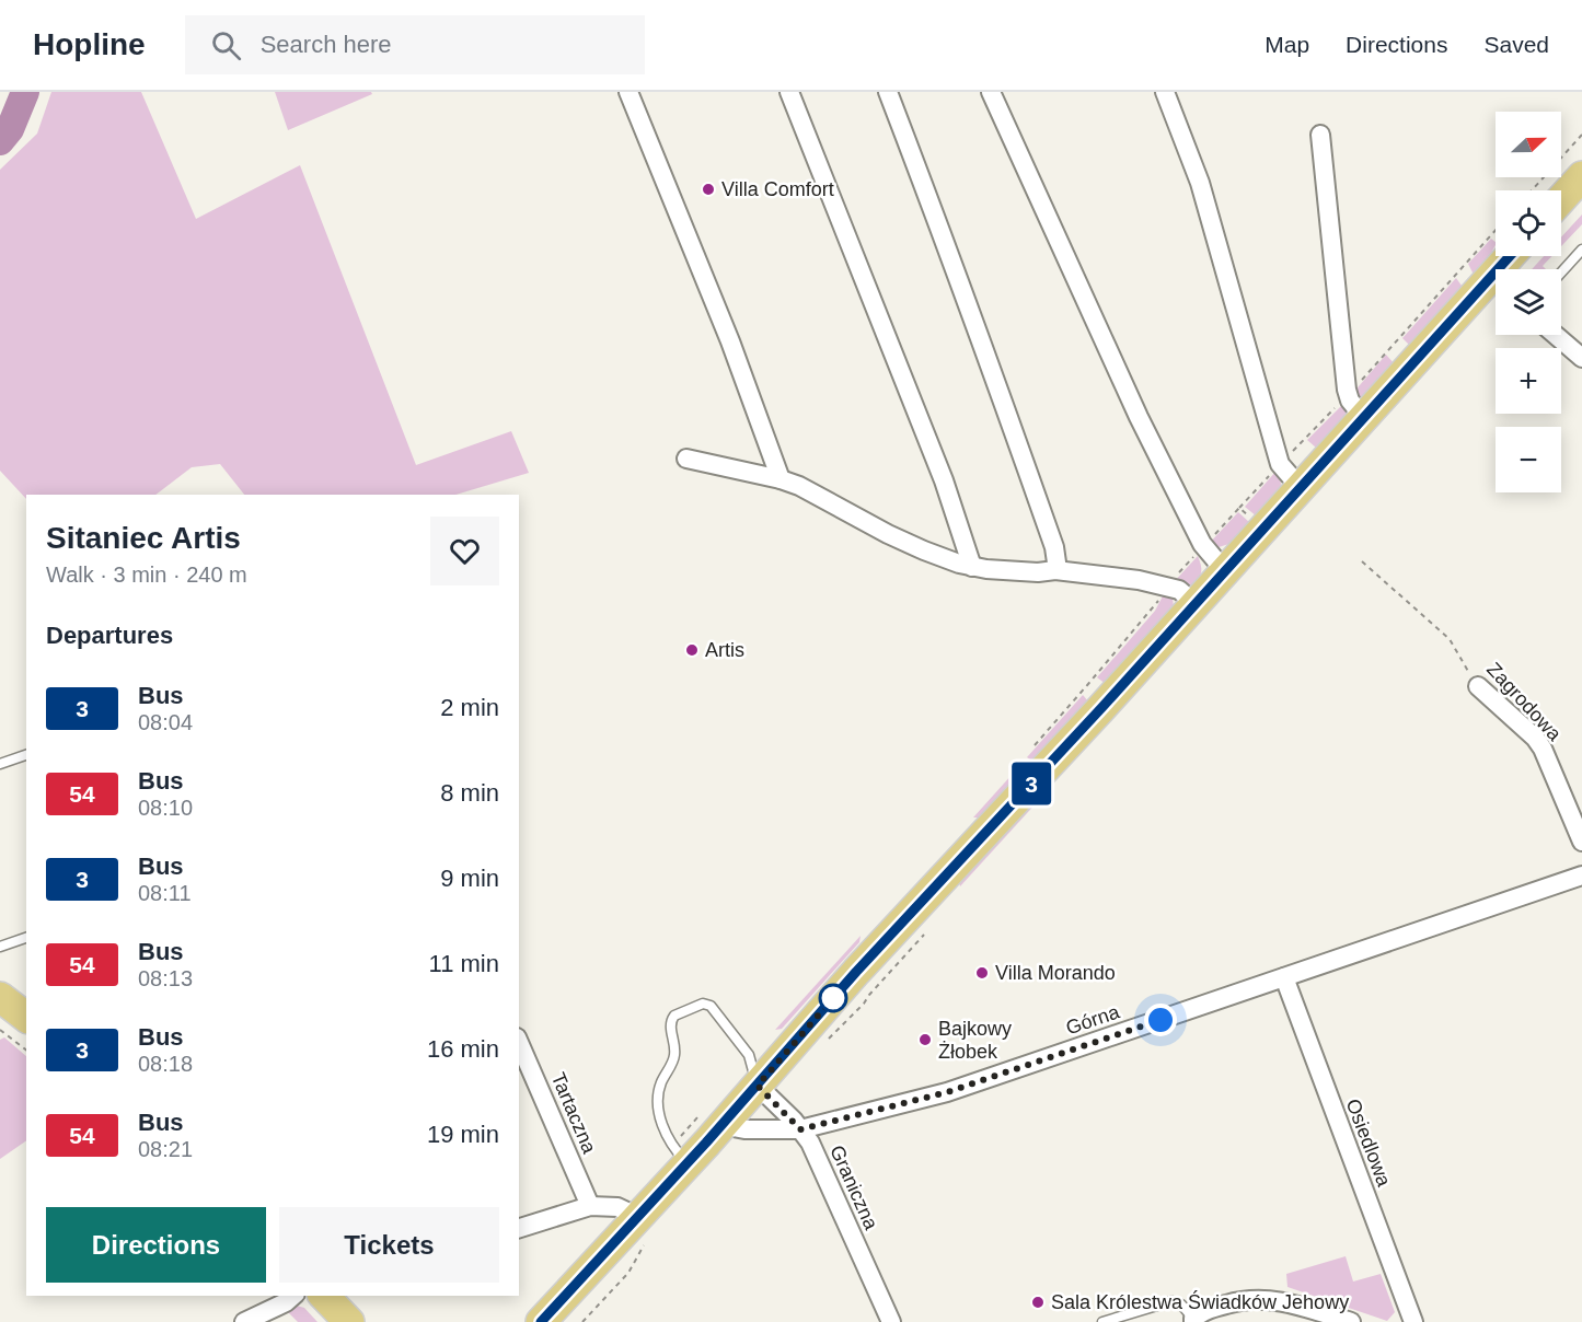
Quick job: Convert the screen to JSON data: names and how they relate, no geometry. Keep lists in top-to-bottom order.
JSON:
{
  "streets": {
    "street": [
      "Zagrodowa",
      "Górna",
      "Tartaczna",
      "Osiedlowa",
      "Graniczna"
    ]
  },
  "crossings": [
    ["Górna", "Osiedlowa"],
    ["Górna", "Graniczna"]
  ],
  "places": [
    "Villa Comfort",
    "Artis",
    "Villa Morando",
    "Bajkowy Żłobek",
    "Sala Królestwa Świadków Jehowy"
  ],
  "lines": ["bus line 3"],
  "north": "right",
  "page": {
    "header": "Hopline",
    "search": "Search here",
    "nav": ["Map", "Directions", "Saved"],
    "on_map": "3",
    "map_buttons": ["+", "−"],
    "heading": [
      ["Sitaniec Artis", "Walk · 3 min · 240 m"],
      "Departures"
    ],
    "list": [
      {
        "mark": "3",
        "name": "Bus",
        "note": "08:04",
        "value": "2 min"
      },
      {
        "mark": "54",
        "name": "Bus",
        "note": "08:10",
        "value": "8 min"
      },
      {
        "mark": "3",
        "name": "Bus",
        "note": "08:11",
        "value": "9 min"
      },
      {
        "mark": "54",
        "name": "Bus",
        "note": "08:13",
        "value": "11 min"
      },
      {
        "mark": "3",
        "name": "Bus",
        "note": "08:18",
        "value": "16 min"
      },
      {
        "mark": "54",
        "name": "Bus",
        "note": "08:21",
        "value": "19 min"
      }
    ],
    "buttons": ["Directions", "Tickets"]
  }
}
